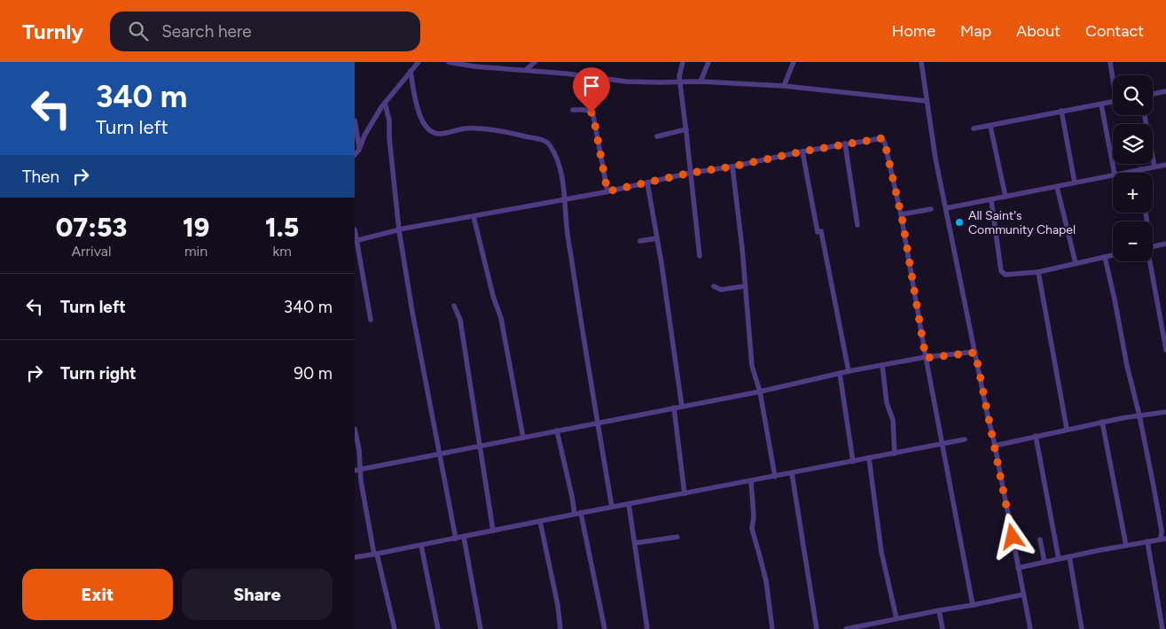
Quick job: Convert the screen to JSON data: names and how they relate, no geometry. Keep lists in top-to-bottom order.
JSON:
{
  "places": ["All Saint's Community Chapel"],
  "page": {
    "header": "Turnly",
    "search": "Search here",
    "nav": [
      "Home",
      "Map",
      "About",
      "Contact"
    ],
    "turn": ["340 m", "Turn left"],
    "map_buttons": ["+", "−"],
    "then": "Then",
    "eta": [
      "07:53",
      "Arrival",
      "19",
      "min",
      "1.5",
      "km"
    ],
    "list": [
      {
        "name": "Turn left",
        "value": "340 m"
      },
      {
        "name": "Turn right",
        "value": "90 m"
      }
    ],
    "buttons": ["Exit", "Share"]
  }
}
